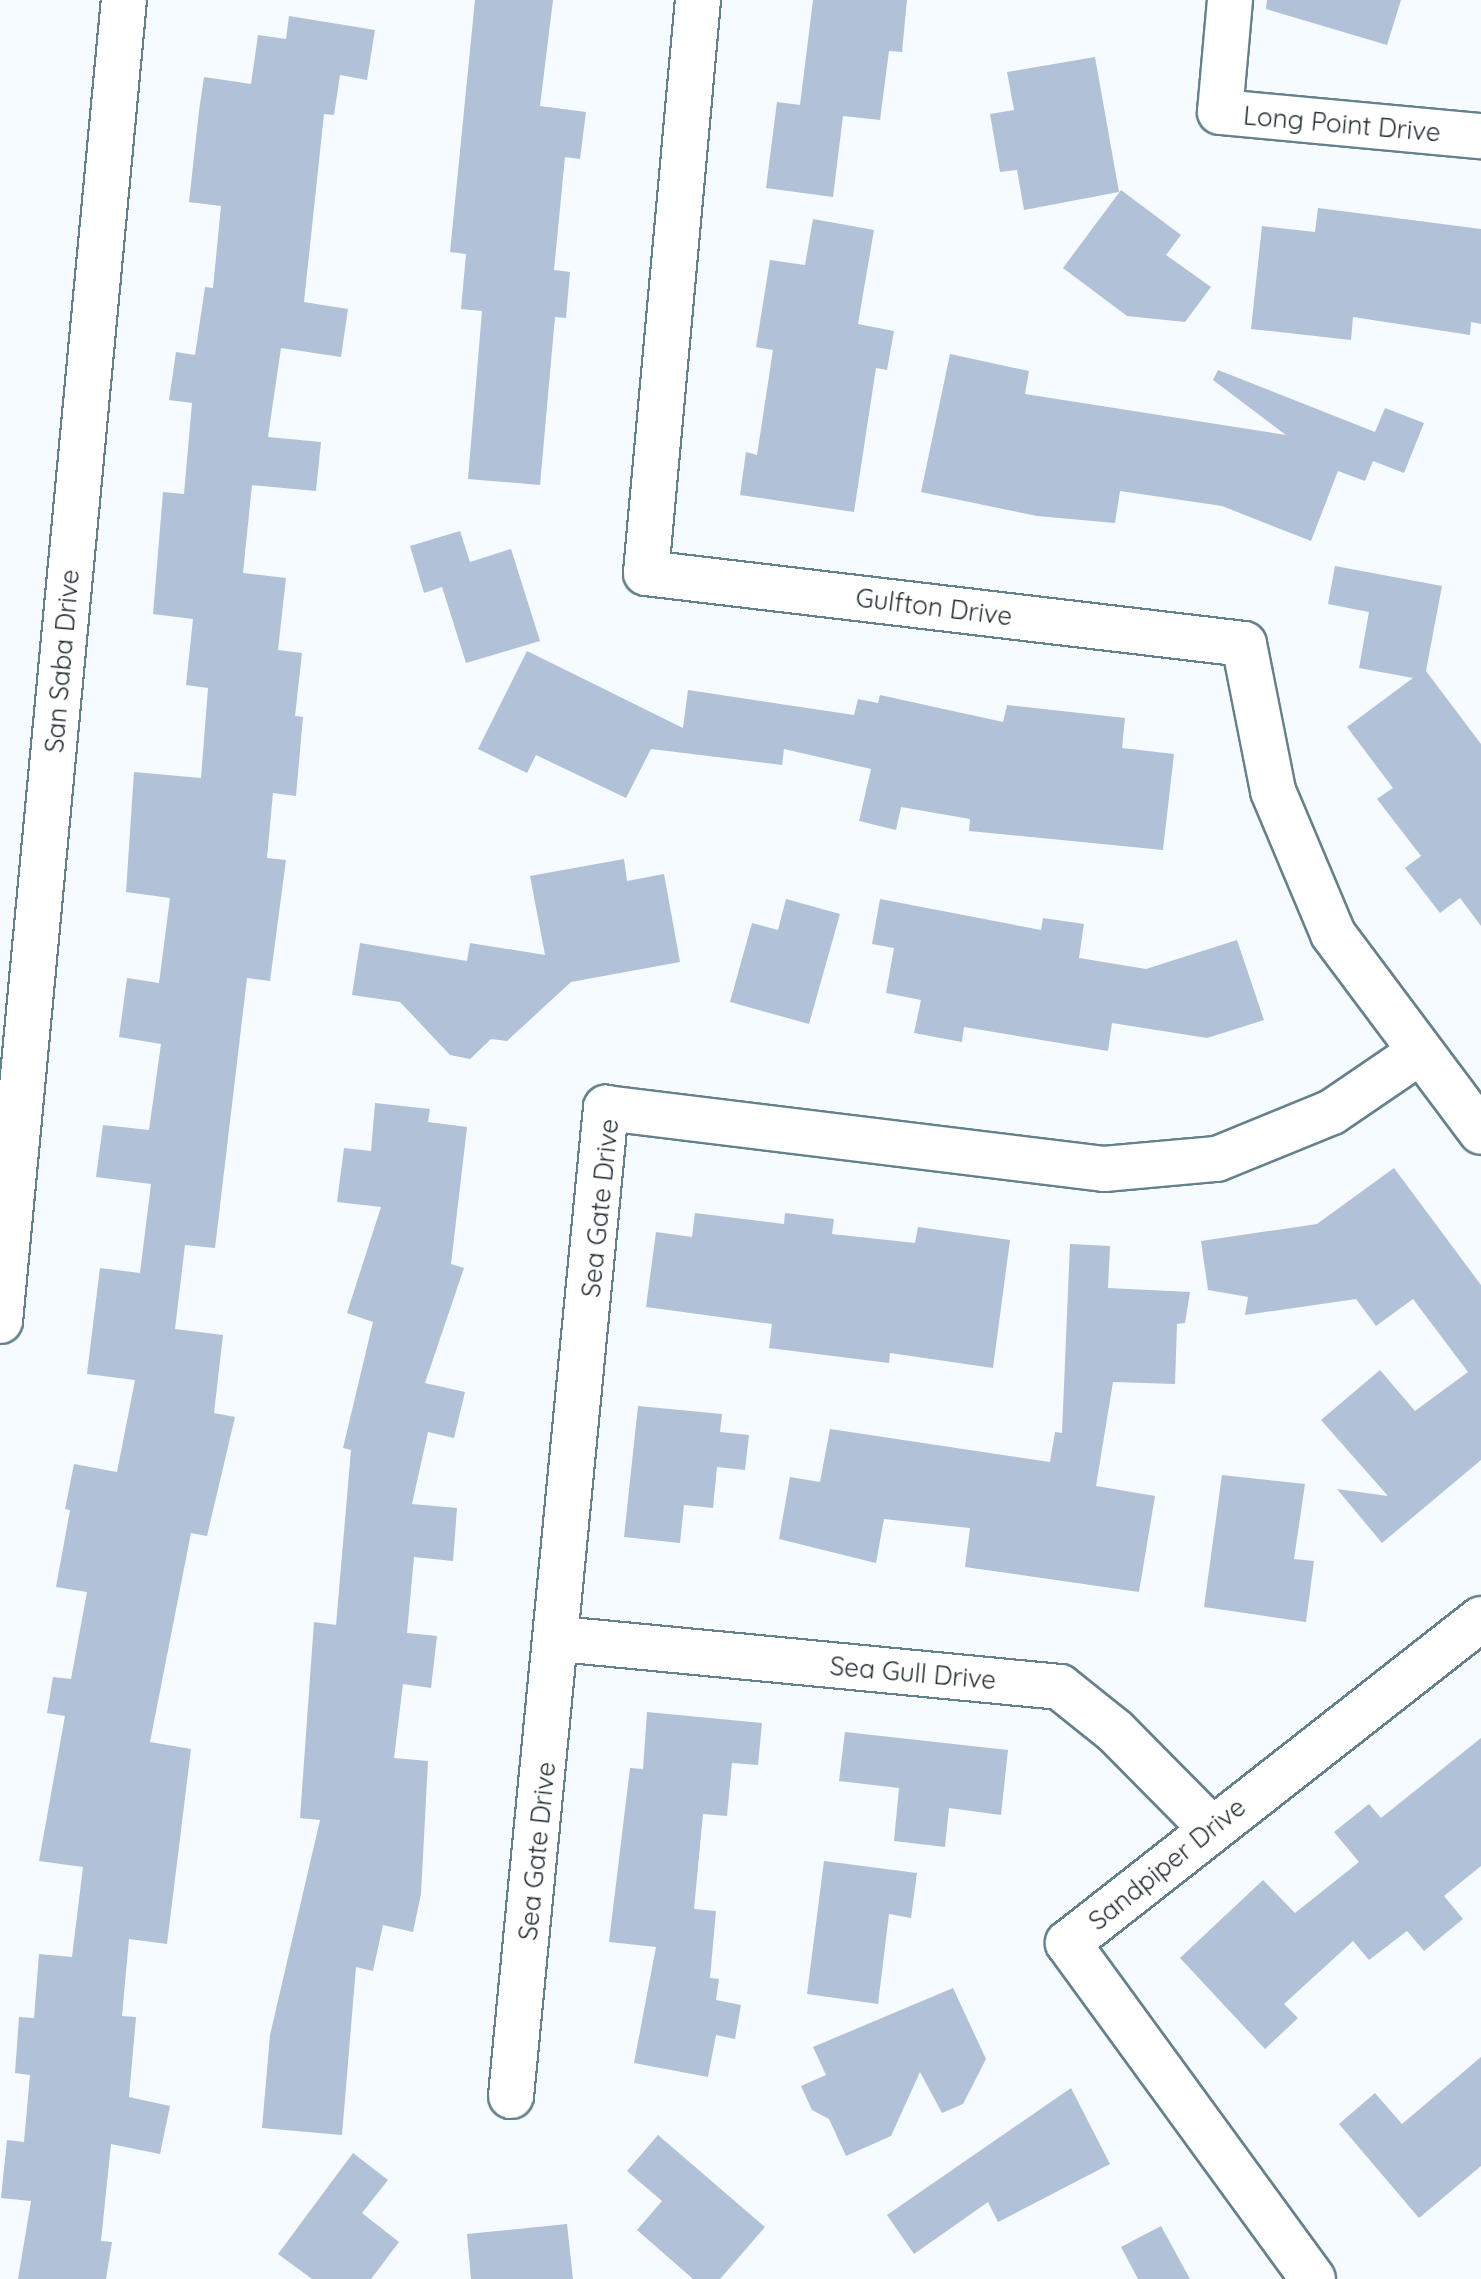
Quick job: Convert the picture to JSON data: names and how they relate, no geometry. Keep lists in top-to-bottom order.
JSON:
{
  "streets": {
    "street": [
      "Long Point Drive",
      "Gulfton Drive",
      "San Saba Drive",
      "Sea Gate Drive",
      "Sea Gull Drive",
      "Sandpiper Drive"
    ]
  },
  "crossings": [
    ["Gulfton Drive", "Sea Gate Drive"],
    ["Sea Gate Drive", "Sea Gull Drive"],
    ["Sea Gull Drive", "Sandpiper Drive"]
  ]
}
